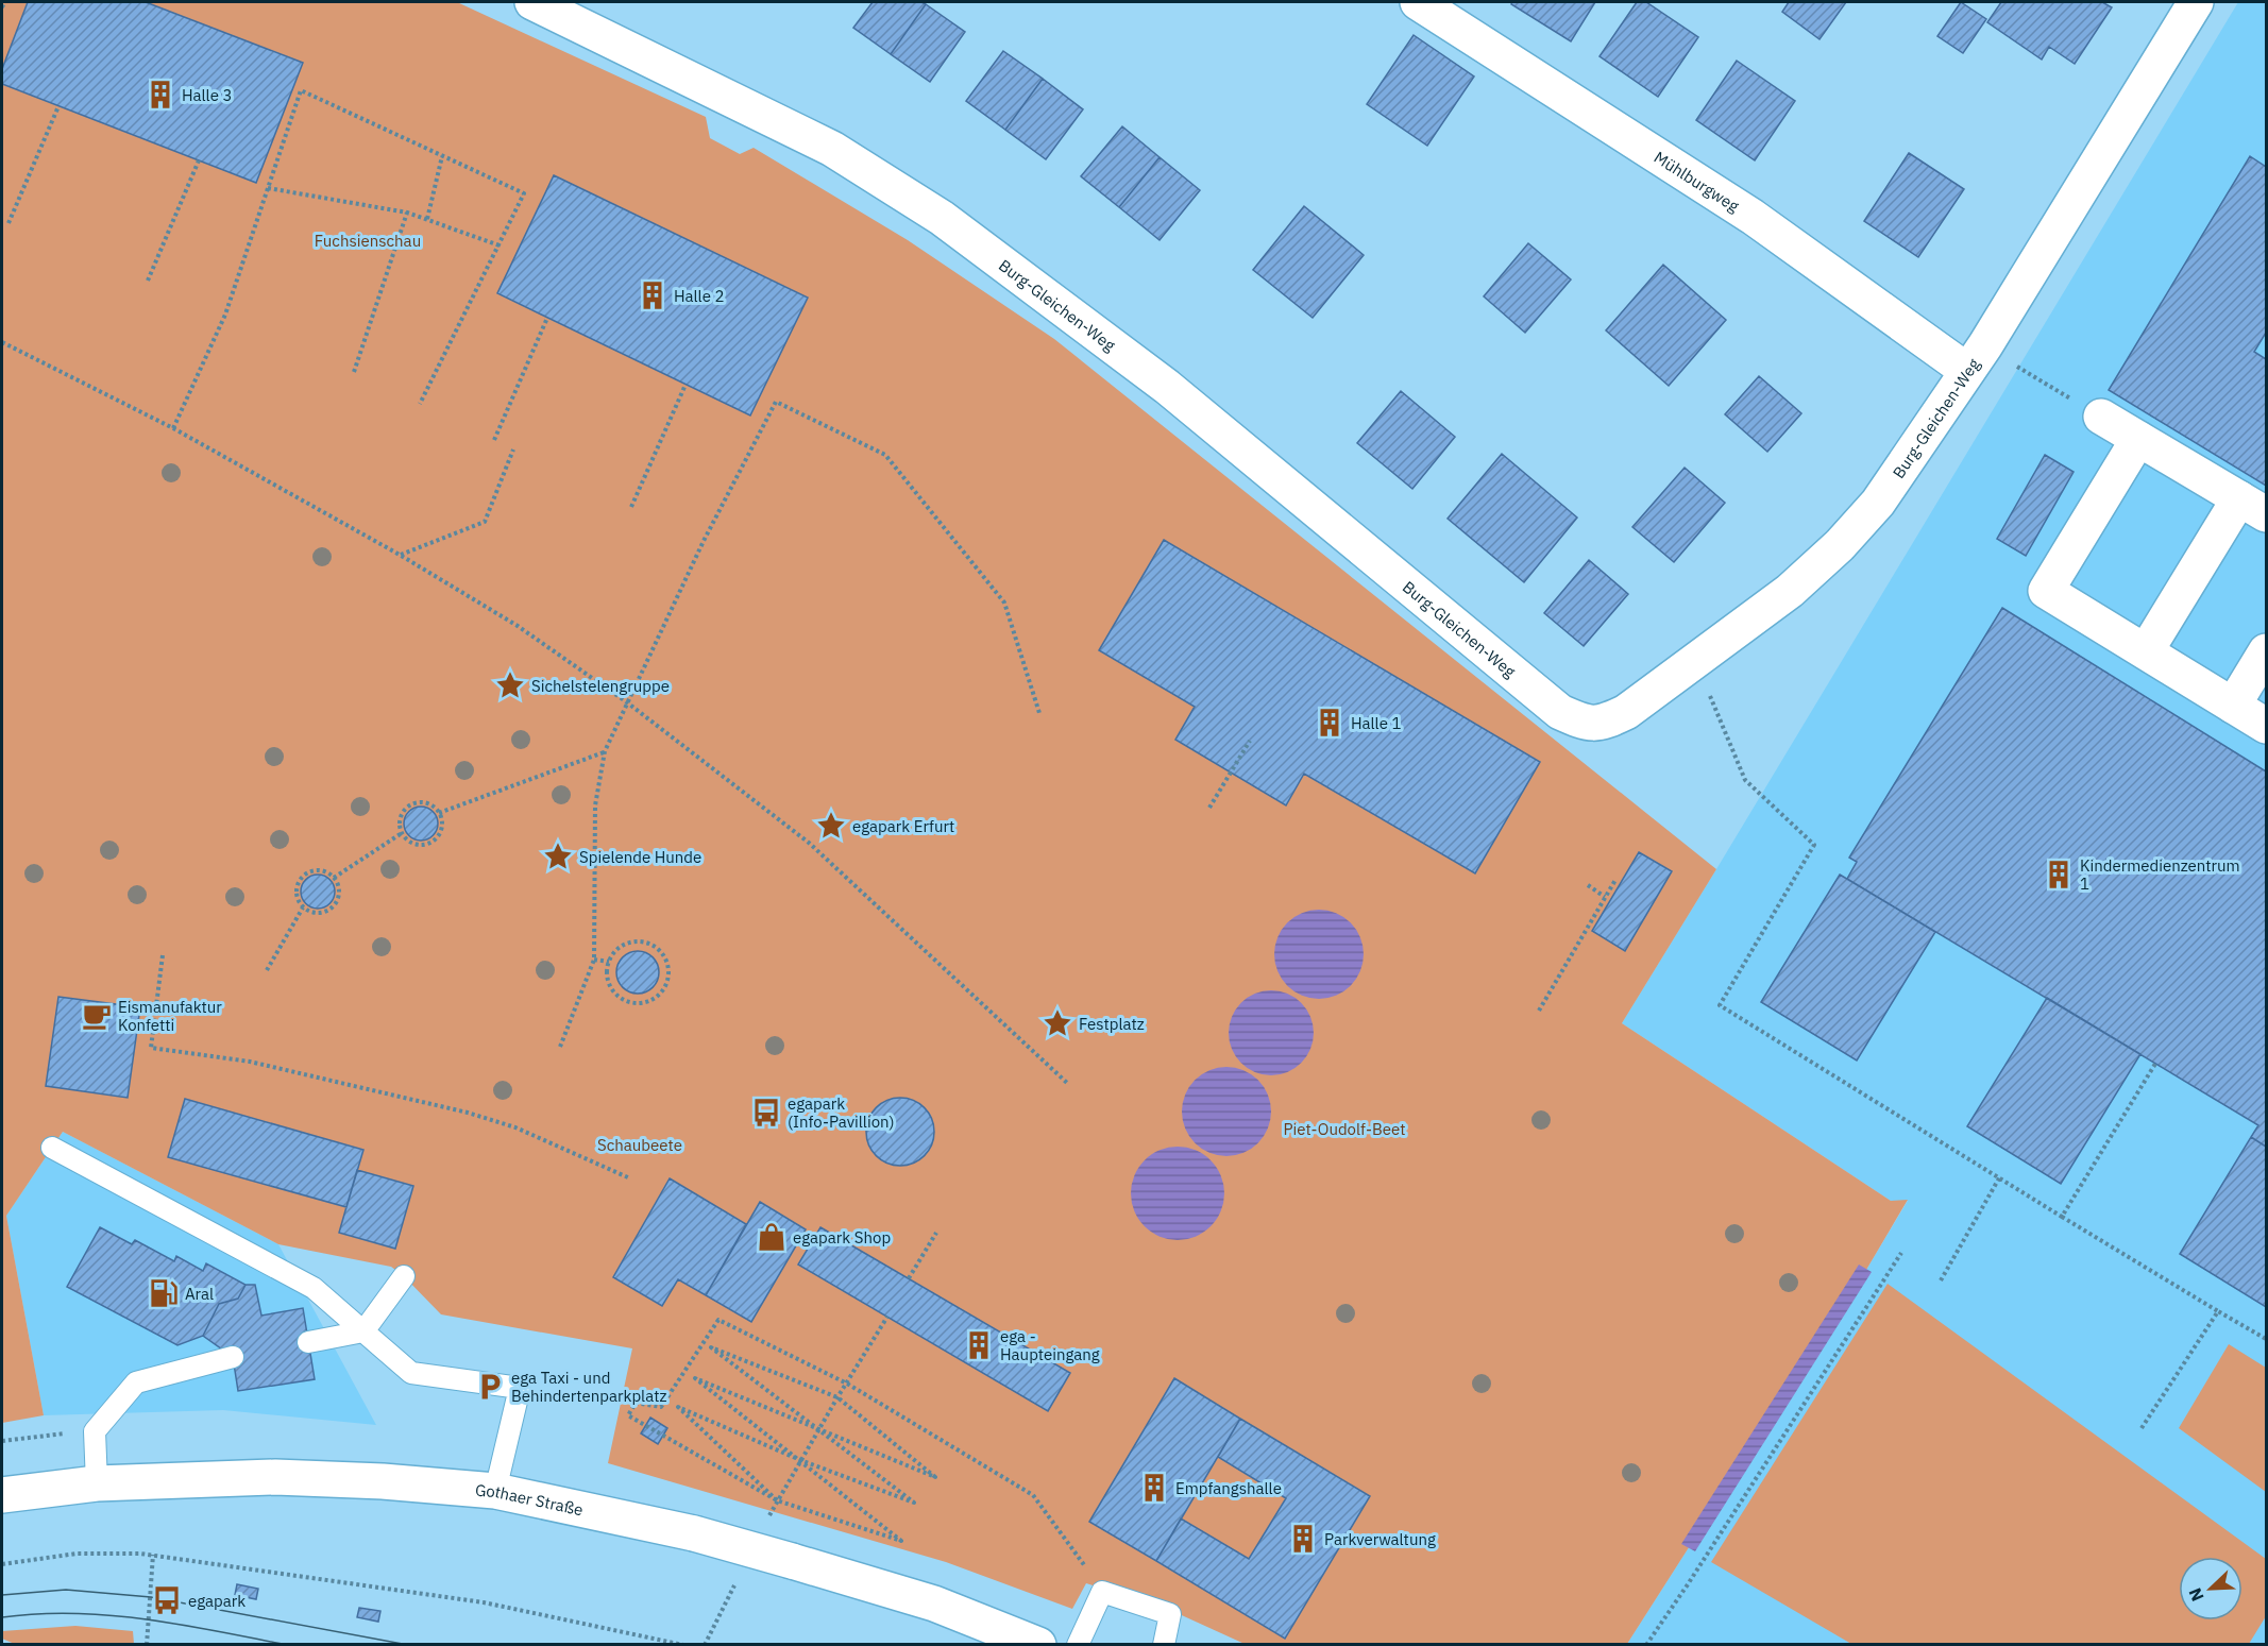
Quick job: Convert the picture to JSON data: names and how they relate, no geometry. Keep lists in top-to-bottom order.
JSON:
{
  "streets": {
    "street": ["Mühlburgweg", "Burg-Gleichen-Weg", "Gothaer Straße"]
  },
  "crossings": [
    ["Mühlburgweg", "Burg-Gleichen-Weg"]
  ],
  "parks": ["Fuchsienschau", "Piet-Oudolf-Beet", "Schaubeete"],
  "places": {
    "building": [
      "Halle 3",
      "Halle 2",
      "Halle 1",
      "Kindermedienzentrum 1",
      "ega - Haupteingang",
      "Empfangshalle",
      "Parkverwaltung"
    ],
    "place": [
      "Sichelstelengruppe",
      "egapark Erfurt",
      "Spielende Hunde",
      "Festplatz"
    ],
    "cafe": ["Eismanufaktur Konfetti"],
    "bus stop": ["egapark (Info-Pavillion)", "egapark"],
    "shop": ["egapark Shop"],
    "fuel station": ["Aral"],
    "parking": ["ega Taxi - und Behindertenparkplatz"]
  },
  "north": "bottom left"
}
